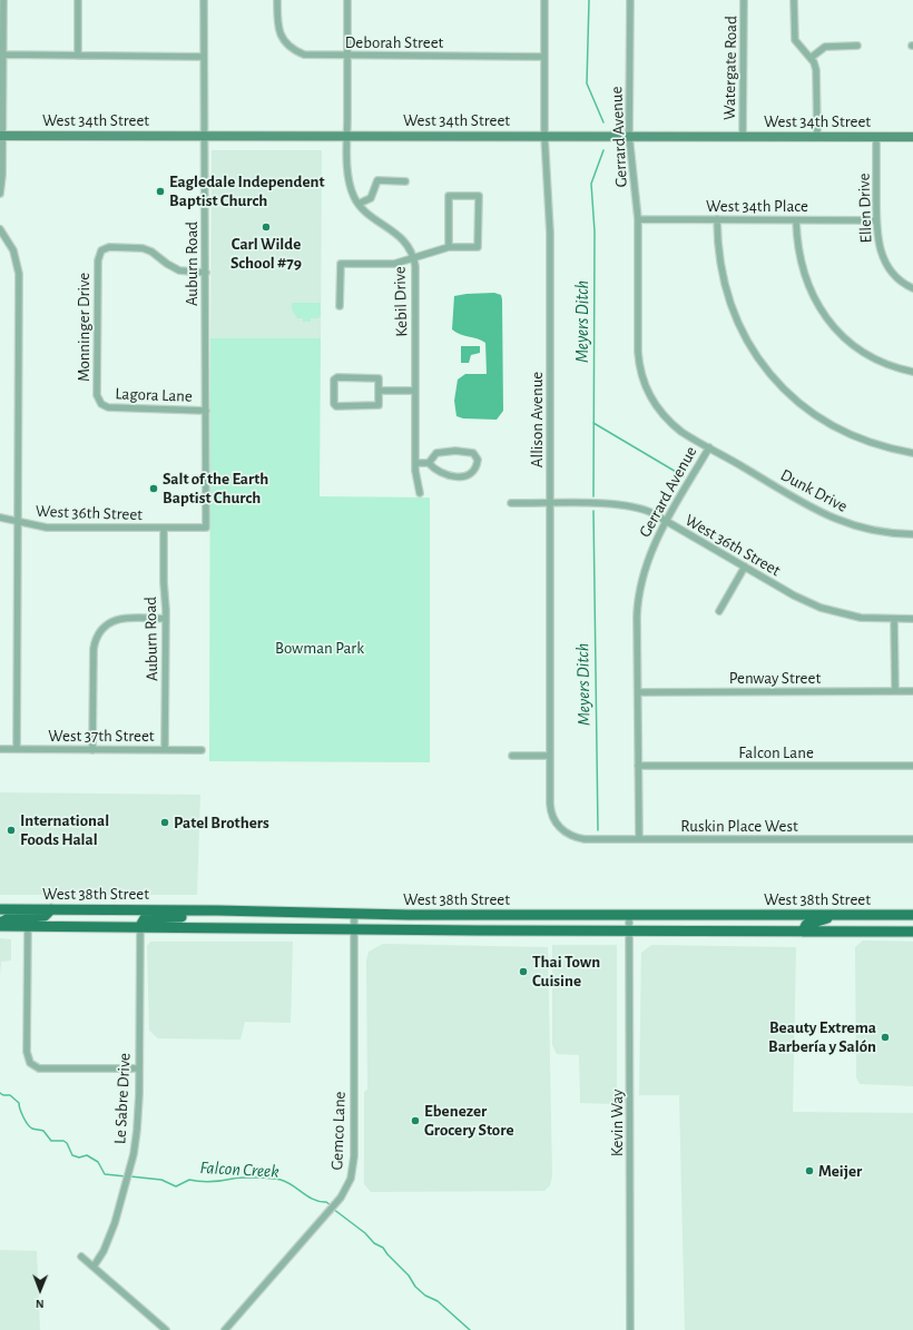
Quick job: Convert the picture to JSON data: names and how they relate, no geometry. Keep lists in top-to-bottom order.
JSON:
{
  "streets": {
    "main road": ["West 38th Street"],
    "street": [
      "Deborah Street",
      "Watergate Road",
      "West 34th Street",
      "Gerrard Avenue",
      "West 34th Place",
      "Ellen Drive",
      "Auburn Road",
      "Kebil Drive",
      "Monninger Drive",
      "Lagora Lane",
      "Allison Avenue",
      "Dunk Drive",
      "West 36th Street",
      "Penway Street",
      "West 37th Street",
      "Falcon Lane",
      "Ruskin Place West",
      "Le Sabre Drive",
      "Kevin Way",
      "Gemco Lane"
    ]
  },
  "crossings": [
    ["Deborah Street", "Kebil Drive"],
    ["Deborah Street", "Allison Avenue"],
    ["Watergate Road", "West 34th Street"],
    ["West 34th Street", "Gerrard Avenue"],
    ["West 34th Street", "Ellen Drive"],
    ["West 34th Street", "Auburn Road"],
    ["West 34th Street", "Kebil Drive"],
    ["West 34th Street", "Allison Avenue"],
    ["Gerrard Avenue", "West 34th Place"],
    ["Gerrard Avenue", "Dunk Drive"],
    ["Gerrard Avenue", "West 36th Street"],
    ["Gerrard Avenue", "Penway Street"],
    ["Gerrard Avenue", "Falcon Lane"],
    ["Gerrard Avenue", "Ruskin Place West"],
    ["West 34th Place", "Ellen Drive"],
    ["Auburn Road", "Monninger Drive"],
    ["Auburn Road", "Lagora Lane"],
    ["Auburn Road", "West 36th Street"],
    ["Auburn Road", "West 37th Street"],
    ["Monninger Drive", "Lagora Lane"],
    ["Allison Avenue", "West 36th Street"],
    ["Allison Avenue", "Ruskin Place West"],
    ["West 38th Street", "Le Sabre Drive"],
    ["West 38th Street", "Kevin Way"],
    ["West 38th Street", "Gemco Lane"]
  ],
  "water": ["Meyers Ditch", "Falcon Creek"],
  "parks": ["Bowman Park"],
  "places": [
    "Eagledale Independent Baptist Church",
    "Carl Wilde School #79",
    "Salt of the Earth Baptist Church",
    "Patel Brothers",
    "International Foods Halal",
    "Thai Town Cuisine",
    "Beauty Extrema Barbería y Salón",
    "Ebenezer Grocery Store",
    "Meijer"
  ],
  "north": "bottom"
}
